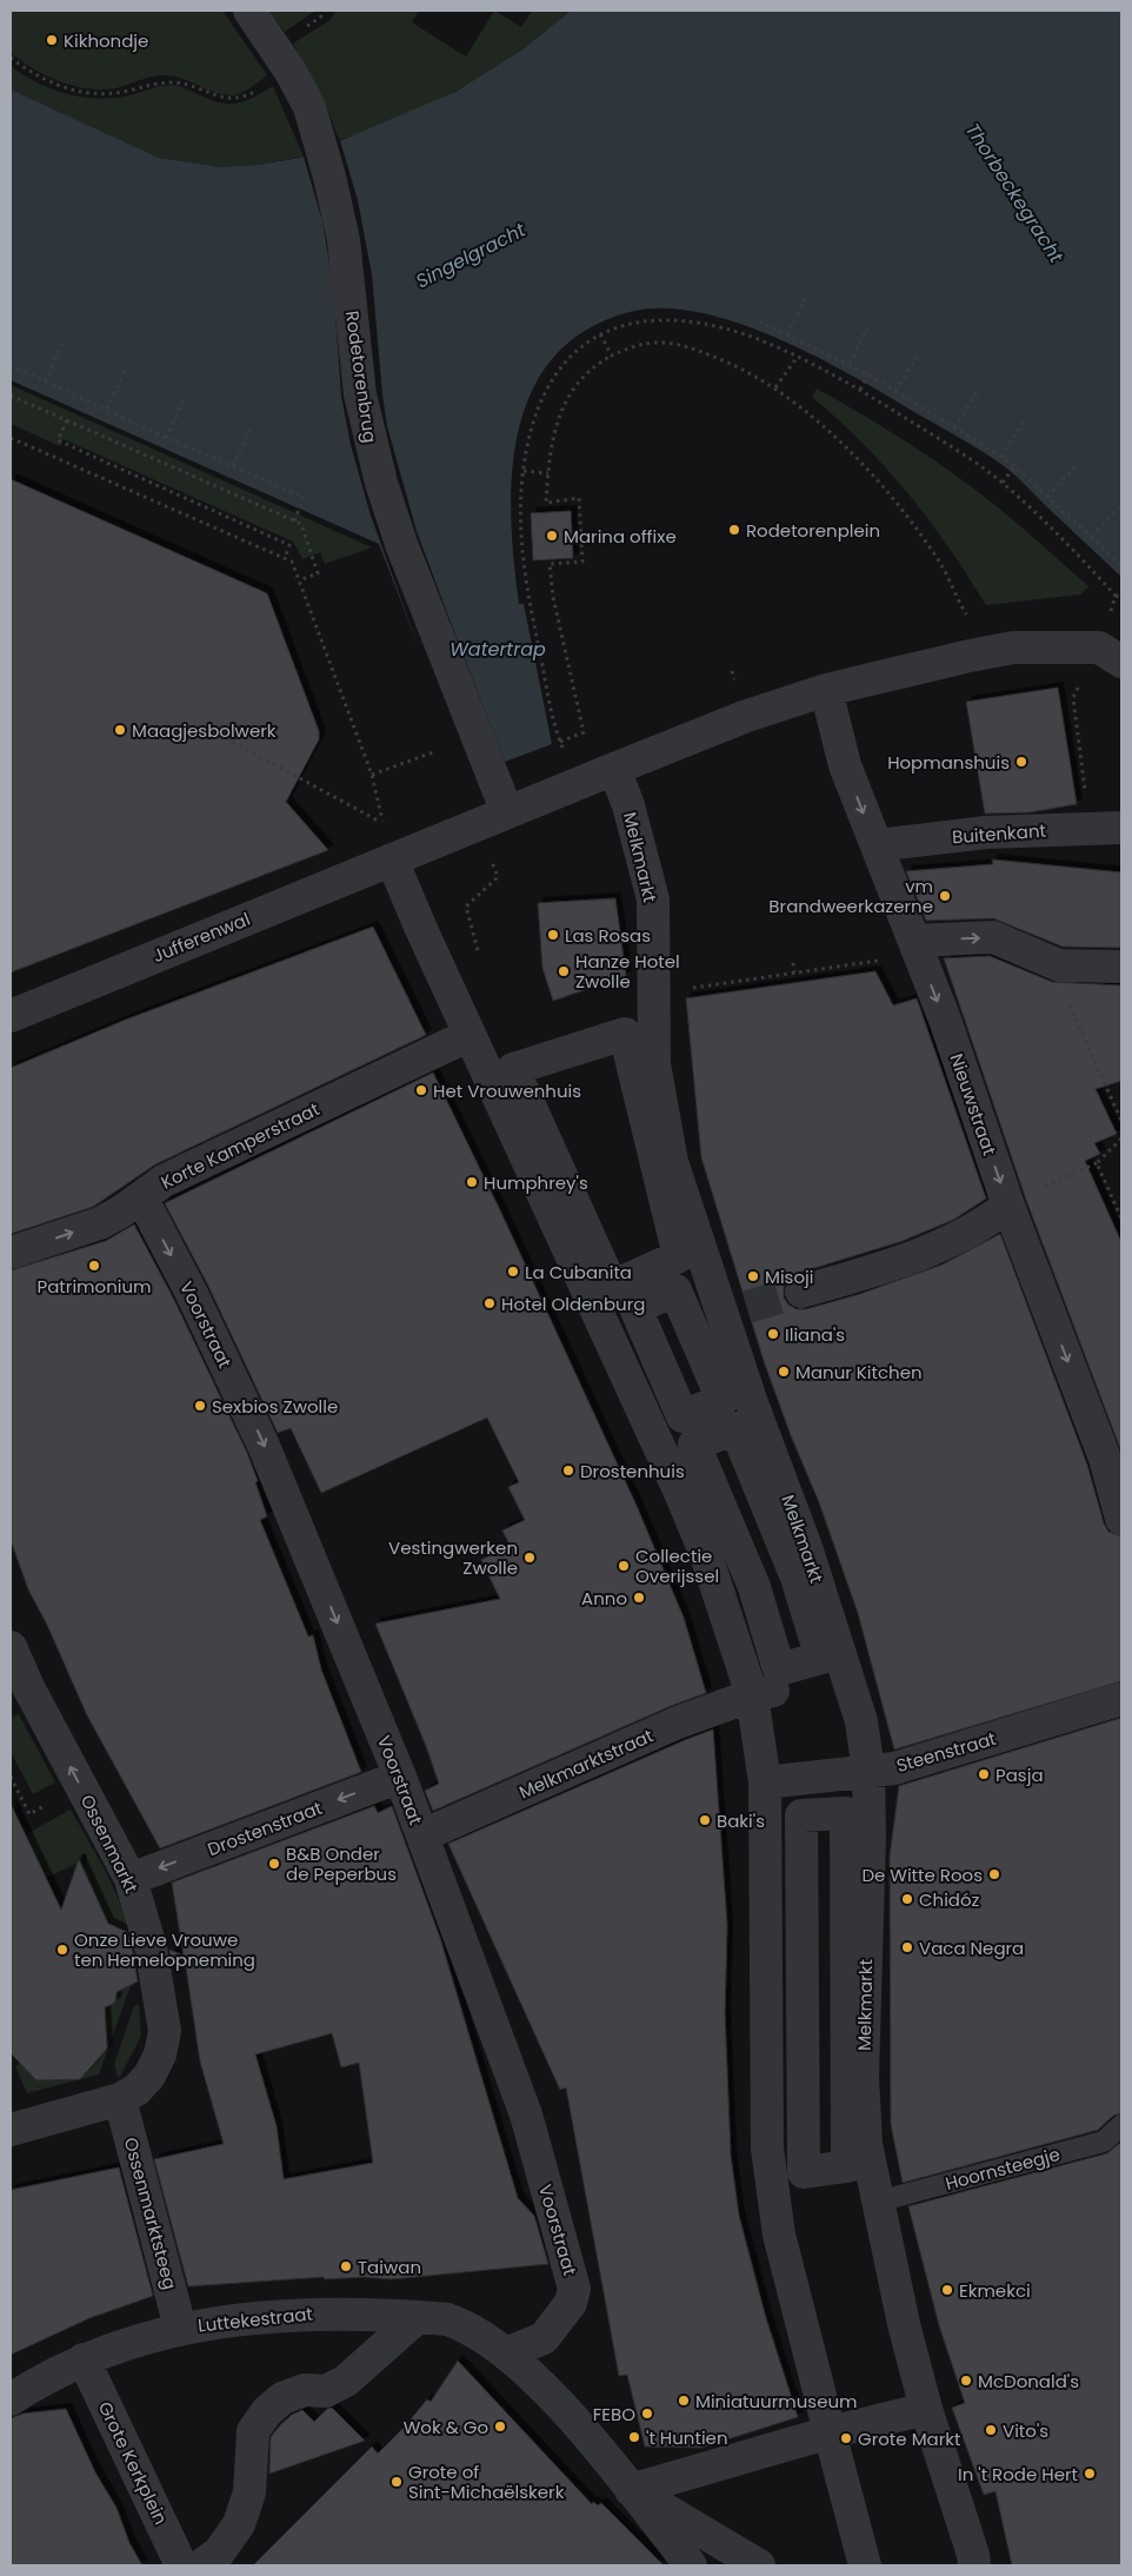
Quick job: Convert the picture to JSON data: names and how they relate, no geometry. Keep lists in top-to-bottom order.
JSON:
{
  "streets": {
    "street": [
      "Rodetorenbrug",
      "Buitenkant",
      "Melkmarkt",
      "Jufferenwal",
      "Nieuwstraat",
      "Korte Kamperstraat",
      "Voorstraat",
      "Steenstraat",
      "Melkmarktstraat",
      "Drostenstraat",
      "Ossenmarkt",
      "Ossenmarktsteeg",
      "Luttekestraat",
      "Grote Kerkplein"
    ],
    "lane": ["Hoornsteegje"]
  },
  "crossings": [
    ["Buitenkant", "Nieuwstraat"],
    ["Melkmarkt", "Steenstraat"],
    ["Melkmarkt", "Melkmarktstraat"],
    ["Melkmarkt", "Hoornsteegje"],
    ["Korte Kamperstraat", "Voorstraat"],
    ["Voorstraat", "Melkmarktstraat"],
    ["Voorstraat", "Drostenstraat"],
    ["Voorstraat", "Luttekestraat"],
    ["Drostenstraat", "Ossenmarkt"],
    ["Ossenmarkt", "Ossenmarktsteeg"],
    ["Ossenmarktsteeg", "Luttekestraat"],
    ["Luttekestraat", "Grote Kerkplein"]
  ],
  "one_way": [
    "Nieuwstraat",
    "Voorstraat",
    "Drostenstraat",
    "Ossenmarkt"
  ],
  "water": ["Thorbeckegracht", "Singelgracht", "Watertrap"],
  "places": [
    "Kikhondje",
    "Rodetorenplein",
    "Marina offixe",
    "Maagjesbolwerk",
    "Hopmanshuis",
    "vm Brandweerkazerne",
    "Las Rosas",
    "Hanze Hotel Zwolle",
    "Het Vrouwenhuis",
    "Humphrey's",
    "Patrimonium",
    "La Cubanita",
    "Misoji",
    "Hotel Oldenburg",
    "Iliana's",
    "Manur Kitchen",
    "Sexbios Zwolle",
    "Drostenhuis",
    "Vestingwerken Zwolle",
    "Collectie Overijssel",
    "Anno",
    "Pasja",
    "Baki's",
    "B&B Onder de Peperbus",
    "De Witte Roos",
    "Chidóz",
    "Vaca Negra",
    "Onze Lieve Vrouwe ten Hemelopneming",
    "Taiwan",
    "Ekmekci",
    "McDonald's",
    "Miniatuurmuseum",
    "FEBO",
    "Wok & Go",
    "Vito's",
    "'t Huntien",
    "Grote Markt",
    "In 't Rode Hert",
    "Grote of Sint-Michaëlskerk"
  ]
}
